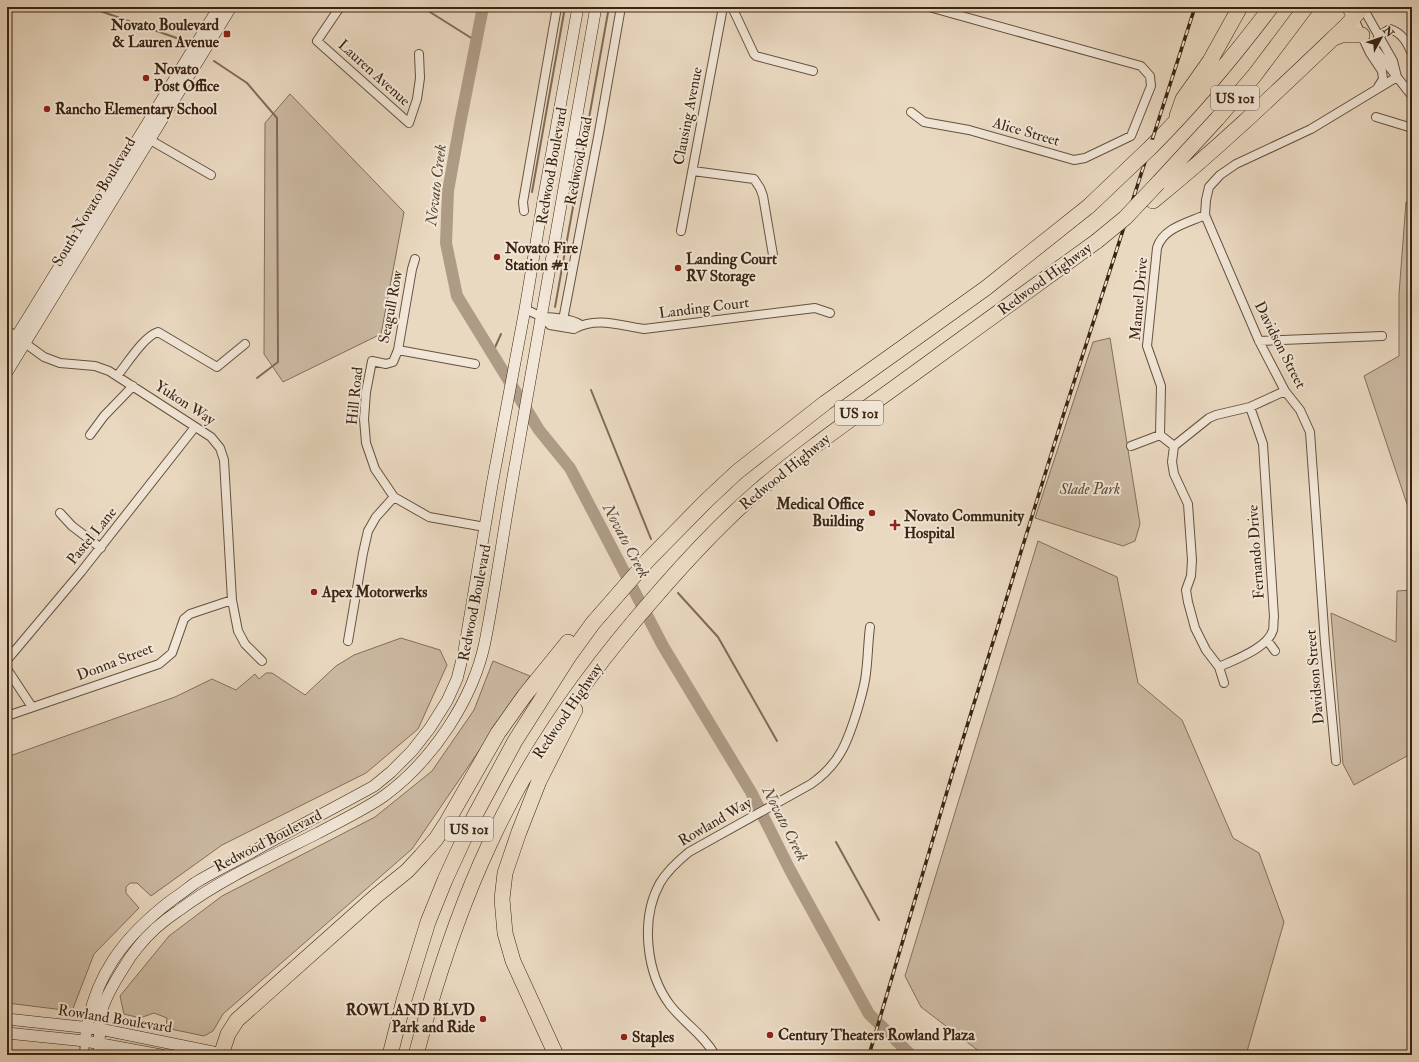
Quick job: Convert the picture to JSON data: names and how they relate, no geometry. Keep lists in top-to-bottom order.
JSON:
{
  "streets": {
    "highway": ["US 101", "Redwood Highway"],
    "main road": ["Redwood Boulevard", "South Novato Boulevard", "Rowland Boulevard"],
    "street": [
      "Lauren Avenue",
      "Clausing Avenue",
      "Alice Street",
      "Redwood Road",
      "Manuel Drive",
      "Seagull Row",
      "Landing Court",
      "Davidson Street",
      "Hill Road",
      "Yukon Way",
      "Pastel Lane",
      "Fernando Drive",
      "Donna Street",
      "Rowland Way"
    ]
  },
  "crossings": [
    ["Redwood Road", "Landing Court"],
    ["Redwood Boulevard", "Landing Court"],
    ["Redwood Boulevard", "Hill Road"],
    ["Redwood Boulevard", "Rowland Boulevard"],
    ["South Novato Boulevard", "Yukon Way"],
    ["Manuel Drive", "Davidson Street"],
    ["Seagull Row", "Hill Road"],
    ["Yukon Way", "Pastel Lane"],
    ["Yukon Way", "Donna Street"]
  ],
  "water": ["Novato Creek"],
  "parks": ["Slade Park"],
  "places": {
    "transit": ["Novato Boulevard & Lauren Avenue"],
    "other": [
      "Novato Post Office",
      "Rancho Elementary School",
      "Novato Fire Station #1",
      "Landing Court RV Storage",
      "Medical Office Building",
      "Apex Motorwerks",
      "ROWLAND BLVD Park and Ride",
      "Century Theaters Rowland Plaza",
      "Staples"
    ],
    "health": ["Novato Community Hospital"]
  },
  "north": "top right"
}
